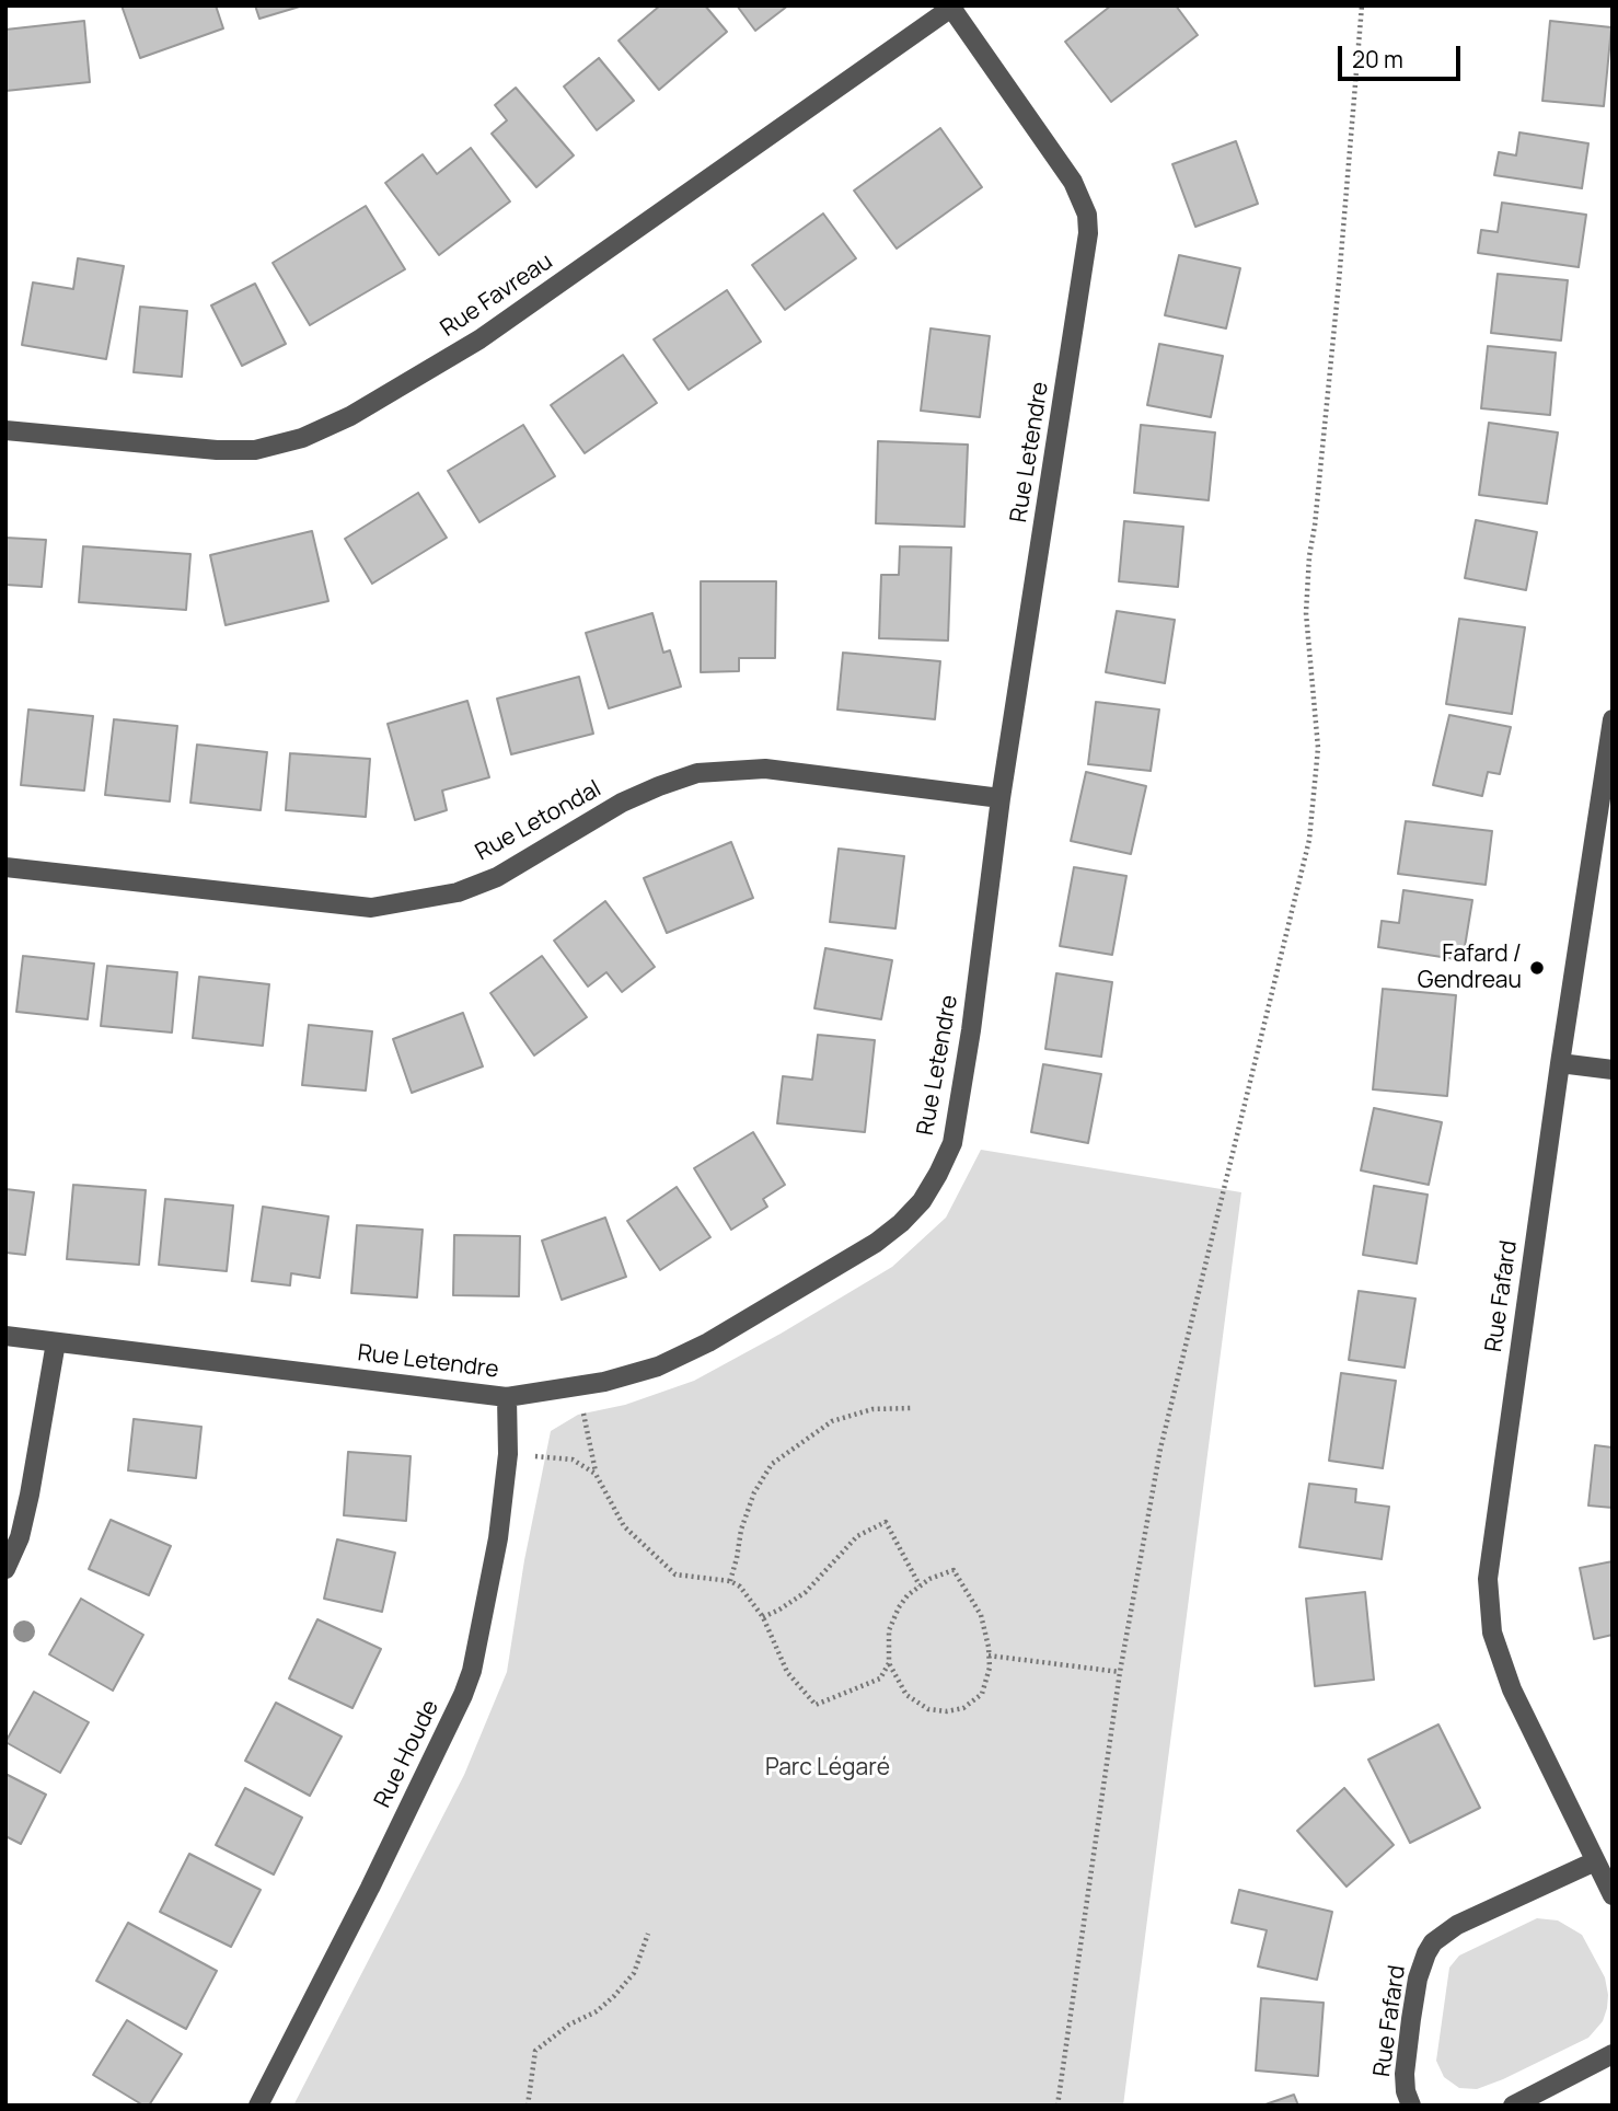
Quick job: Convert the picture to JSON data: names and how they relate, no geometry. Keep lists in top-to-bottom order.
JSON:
{
  "streets": {
    "street": [
      "Rue Favreau",
      "Rue Letendre",
      "Rue Letondal",
      "Rue Fafard",
      "Rue Houde"
    ]
  },
  "crossings": [
    ["Rue Favreau", "Rue Letendre"],
    ["Rue Letendre", "Rue Letondal"],
    ["Rue Letendre", "Rue Houde"]
  ],
  "parks": ["Parc Légaré"],
  "places": ["Fafard / Gendreau"],
  "scale_bar": "20 m"
}
